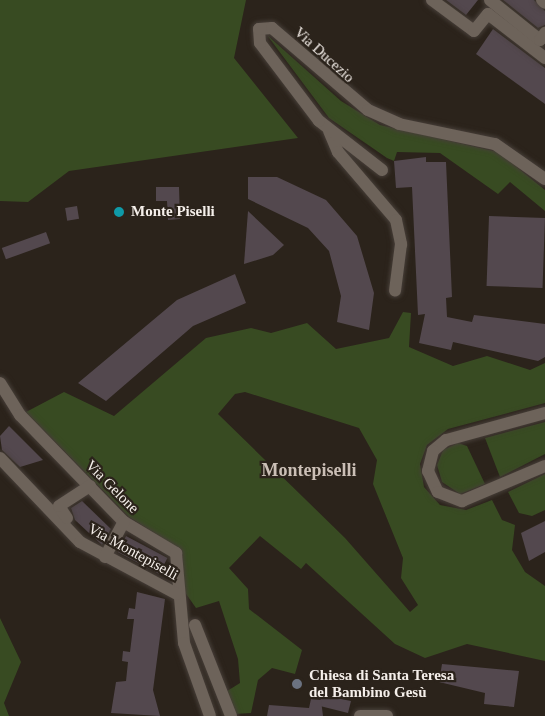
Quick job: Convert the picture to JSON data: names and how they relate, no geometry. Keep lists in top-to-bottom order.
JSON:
{
  "streets": {
    "street": ["Via Ducezio", "Via Gelone", "Via Montepiselli"]
  },
  "crossings": [
    ["Via Gelone", "Via Montepiselli"]
  ],
  "districts": ["Montepiselli"],
  "places": ["Monte Piselli", "Chiesa di Santa Teresa del Bambino Gesù"]
}
